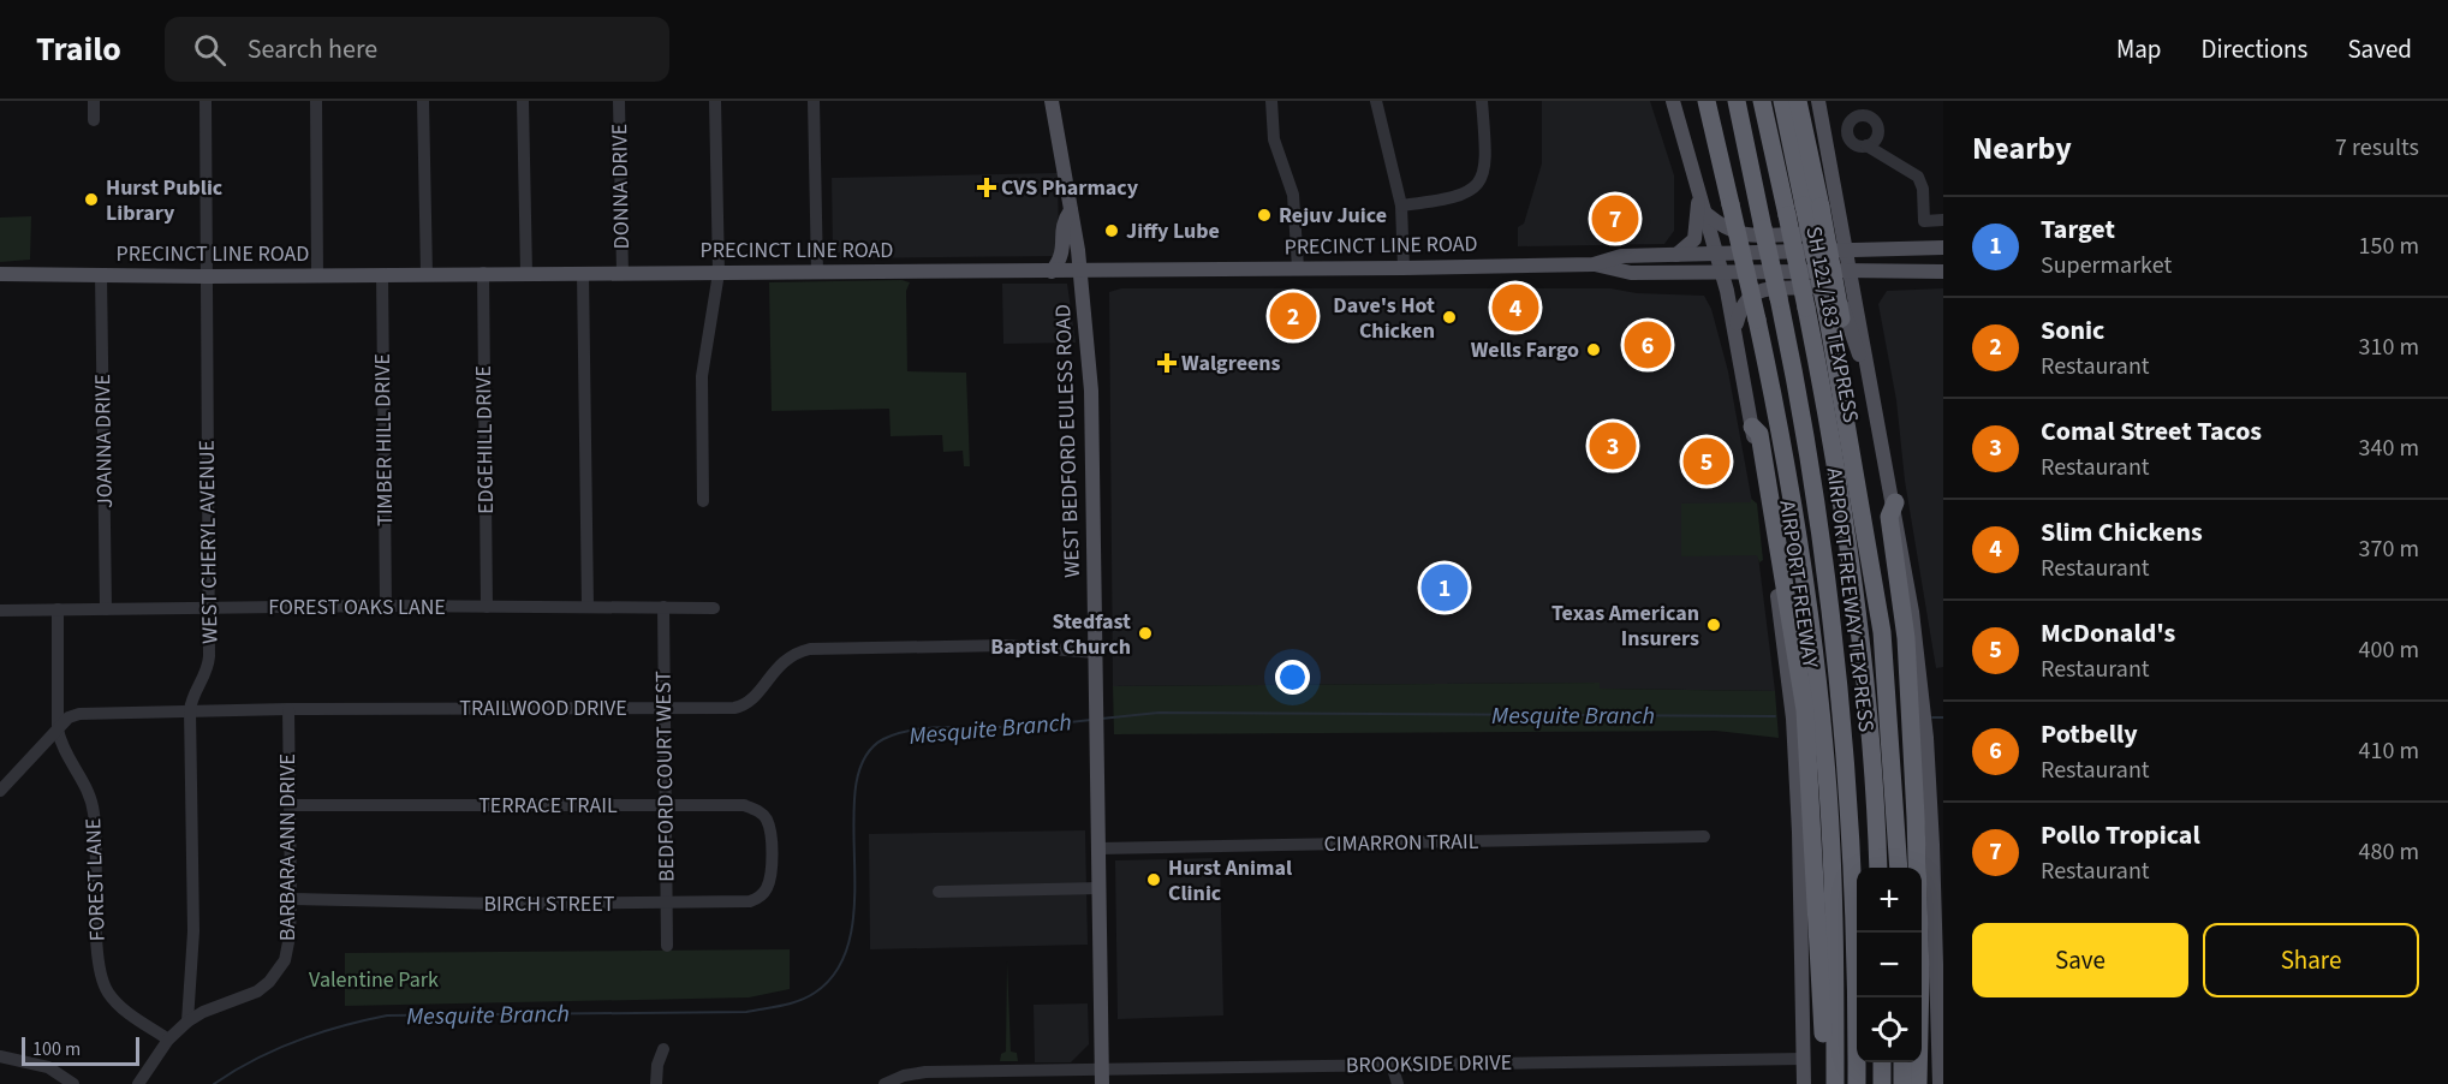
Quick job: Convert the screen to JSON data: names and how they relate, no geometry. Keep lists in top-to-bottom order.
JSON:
{
  "streets": {
    "highway": ["SH 121/183 TEXPRESS", "AIRPORT FREEWAY", "AIRPORT FREEWAY TEXPRESS"],
    "main road": ["PRECINCT LINE ROAD", "WEST BEDFORD EULESS ROAD"],
    "street": [
      "DONNA DRIVE",
      "TIMBER HILL DRIVE",
      "EDGEHILL DRIVE",
      "JOANNA DRIVE",
      "WEST CHERYL AVENUE",
      "FOREST OAKS LANE",
      "TRAILWOOD DRIVE",
      "BEDFORD COURT WEST",
      "TERRACE TRAIL",
      "CIMARRON TRAIL",
      "BARBARA ANN DRIVE",
      "FOREST LANE",
      "BIRCH STREET",
      "BROOKSIDE DRIVE"
    ]
  },
  "crossings": [
    ["DONNA DRIVE", "PRECINCT LINE ROAD"],
    ["PRECINCT LINE ROAD", "TIMBER HILL DRIVE"],
    ["PRECINCT LINE ROAD", "EDGEHILL DRIVE"],
    ["PRECINCT LINE ROAD", "JOANNA DRIVE"],
    ["PRECINCT LINE ROAD", "WEST BEDFORD EULESS ROAD"],
    ["PRECINCT LINE ROAD", "WEST CHERYL AVENUE"],
    ["PRECINCT LINE ROAD", "AIRPORT FREEWAY"],
    ["TIMBER HILL DRIVE", "FOREST OAKS LANE"],
    ["EDGEHILL DRIVE", "FOREST OAKS LANE"],
    ["JOANNA DRIVE", "FOREST OAKS LANE"],
    ["WEST BEDFORD EULESS ROAD", "TRAILWOOD DRIVE"],
    ["WEST BEDFORD EULESS ROAD", "CIMARRON TRAIL"],
    ["WEST BEDFORD EULESS ROAD", "BROOKSIDE DRIVE"],
    ["WEST CHERYL AVENUE", "FOREST OAKS LANE"],
    ["WEST CHERYL AVENUE", "TRAILWOOD DRIVE"],
    ["WEST CHERYL AVENUE", "BARBARA ANN DRIVE"],
    ["AIRPORT FREEWAY", "BROOKSIDE DRIVE"],
    ["FOREST OAKS LANE", "BEDFORD COURT WEST"],
    ["FOREST OAKS LANE", "FOREST LANE"],
    ["TRAILWOOD DRIVE", "BEDFORD COURT WEST"],
    ["TRAILWOOD DRIVE", "BARBARA ANN DRIVE"],
    ["TRAILWOOD DRIVE", "FOREST LANE"],
    ["BEDFORD COURT WEST", "TERRACE TRAIL"],
    ["BEDFORD COURT WEST", "BIRCH STREET"],
    ["TERRACE TRAIL", "BARBARA ANN DRIVE"],
    ["TERRACE TRAIL", "BIRCH STREET"],
    ["BARBARA ANN DRIVE", "FOREST LANE"],
    ["BARBARA ANN DRIVE", "BIRCH STREET"]
  ],
  "water": ["Mesquite Branch"],
  "parks": ["Valentine Park"],
  "places": {
    "health": ["CVS Pharmacy", "Walgreens"],
    "other": [
      "Hurst Public Library",
      "Rejuv Juice",
      "Jiffy Lube",
      "Dave's Hot Chicken",
      "Wells Fargo",
      "Texas American Insurers",
      "Stedfast Baptist Church",
      "Hurst Animal Clinic"
    ]
  },
  "scale_bar": "100 m",
  "page": {
    "header": "Trailo",
    "search": "Search here",
    "nav": ["Map", "Directions", "Saved"],
    "heading": ["Nearby", "7 results"],
    "pins": [
      "7",
      "4",
      "2",
      "6",
      "3",
      "5",
      "1"
    ],
    "list": [
      {
        "mark": "1",
        "name": "Target",
        "note": "Supermarket",
        "value": "150 m"
      },
      {
        "mark": "2",
        "name": "Sonic",
        "note": "Restaurant",
        "value": "310 m"
      },
      {
        "mark": "3",
        "name": "Comal Street Tacos",
        "note": "Restaurant",
        "value": "340 m"
      },
      {
        "mark": "4",
        "name": "Slim Chickens",
        "note": "Restaurant",
        "value": "370 m"
      },
      {
        "mark": "5",
        "name": "McDonald's",
        "note": "Restaurant",
        "value": "400 m"
      },
      {
        "mark": "6",
        "name": "Potbelly",
        "note": "Restaurant",
        "value": "410 m"
      },
      {
        "mark": "7",
        "name": "Pollo Tropical",
        "note": "Restaurant",
        "value": "480 m"
      }
    ],
    "map_buttons": ["+", "−"],
    "buttons": ["Save", "Share"],
    "scale": "100 m"
  }
}
